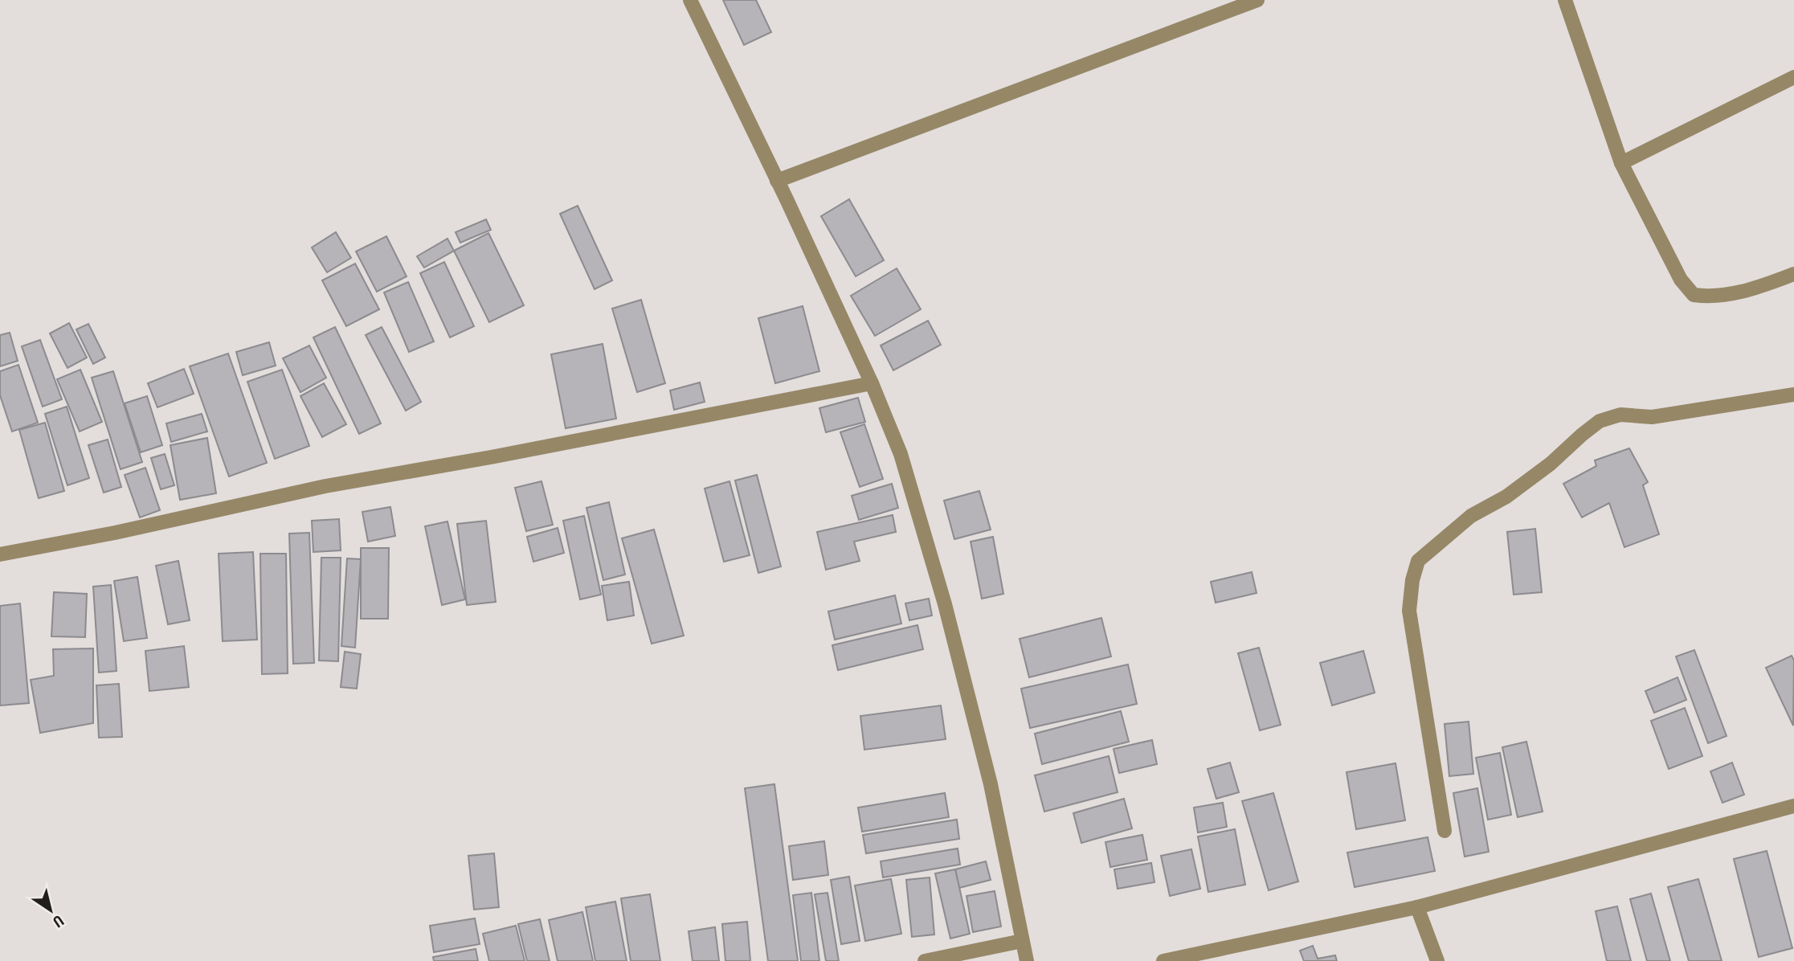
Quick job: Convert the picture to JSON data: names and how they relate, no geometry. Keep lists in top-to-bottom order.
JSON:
{
  "north": "bottom right"
}
